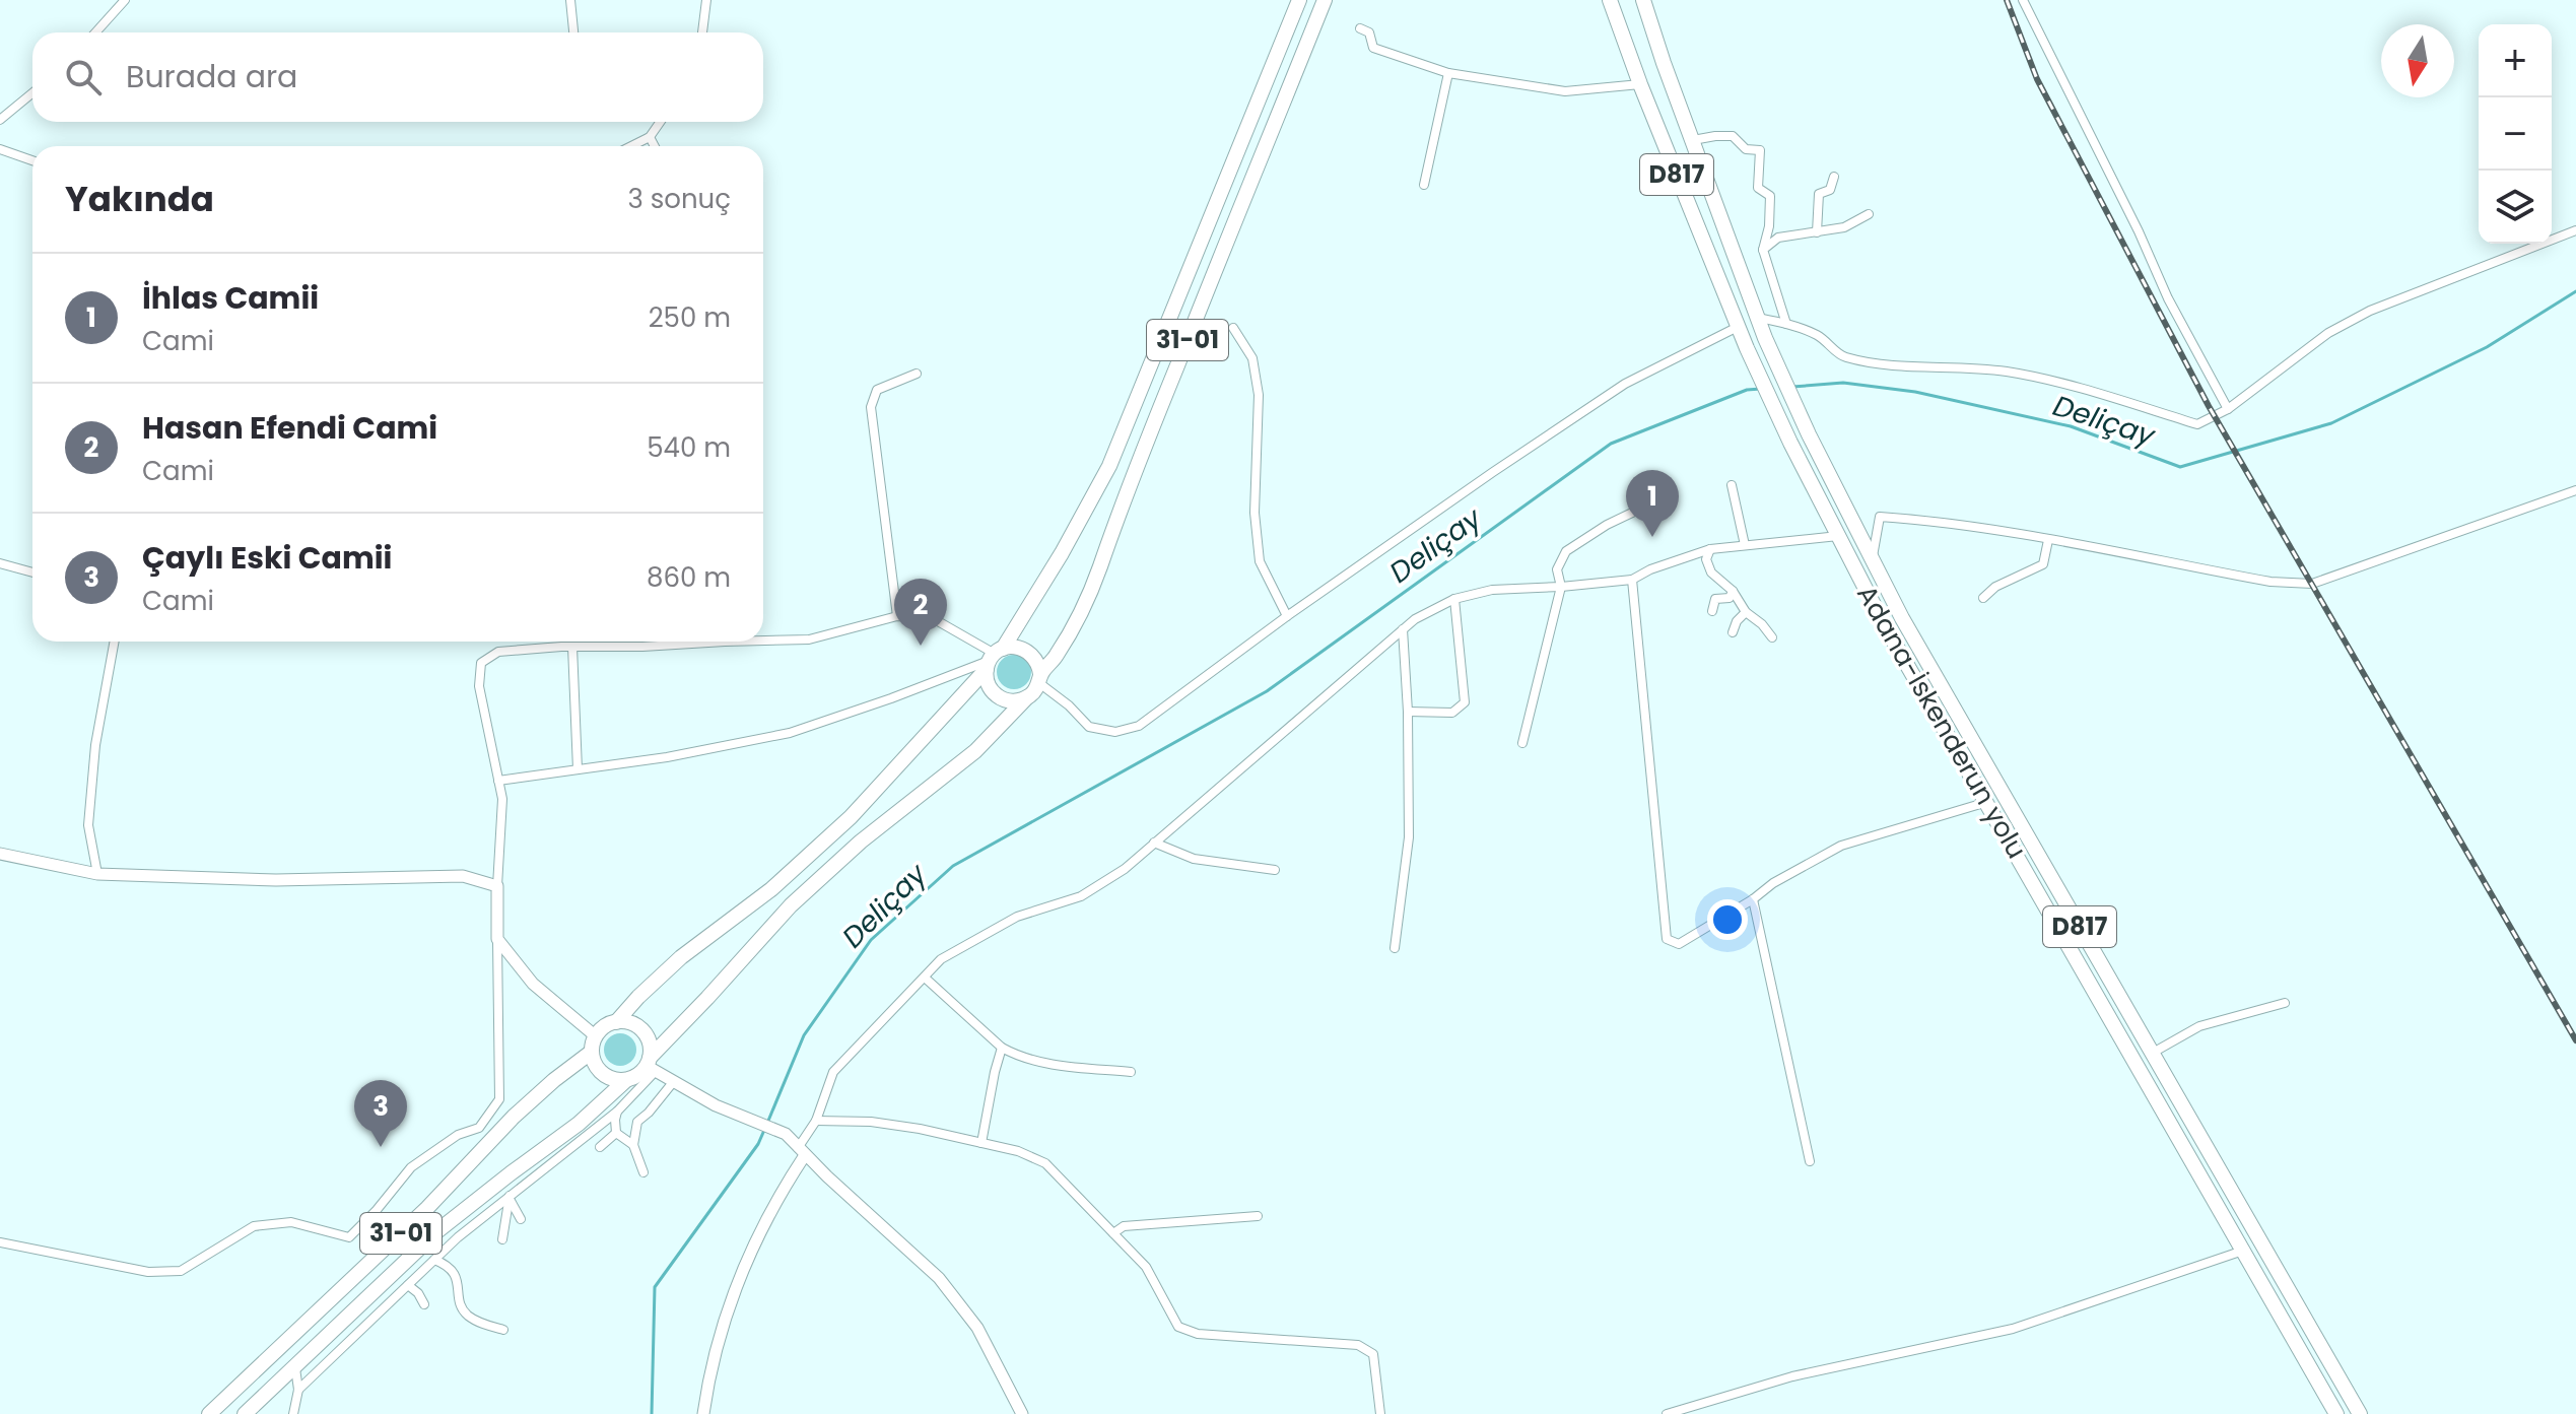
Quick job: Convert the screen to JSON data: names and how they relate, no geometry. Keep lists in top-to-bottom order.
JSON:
{
  "streets": {
    "highway": ["D817", "31-01", "Adana-İskenderun yolu"]
  },
  "water": ["Deliçay"],
  "north": "bottom",
  "page": {
    "map_buttons": ["+", "−"],
    "search": "Burada ara",
    "heading": ["Yakında", "3 sonuç"],
    "list": [
      {
        "mark": "1",
        "name": "İhlas Camii",
        "note": "Cami",
        "value": "250 m"
      },
      {
        "mark": "2",
        "name": "Hasan Efendi Cami",
        "note": "Cami",
        "value": "540 m"
      },
      {
        "mark": "3",
        "name": "Çaylı Eski Camii",
        "note": "Cami",
        "value": "860 m"
      }
    ],
    "pins": ["1", "2", "3"]
  }
}
